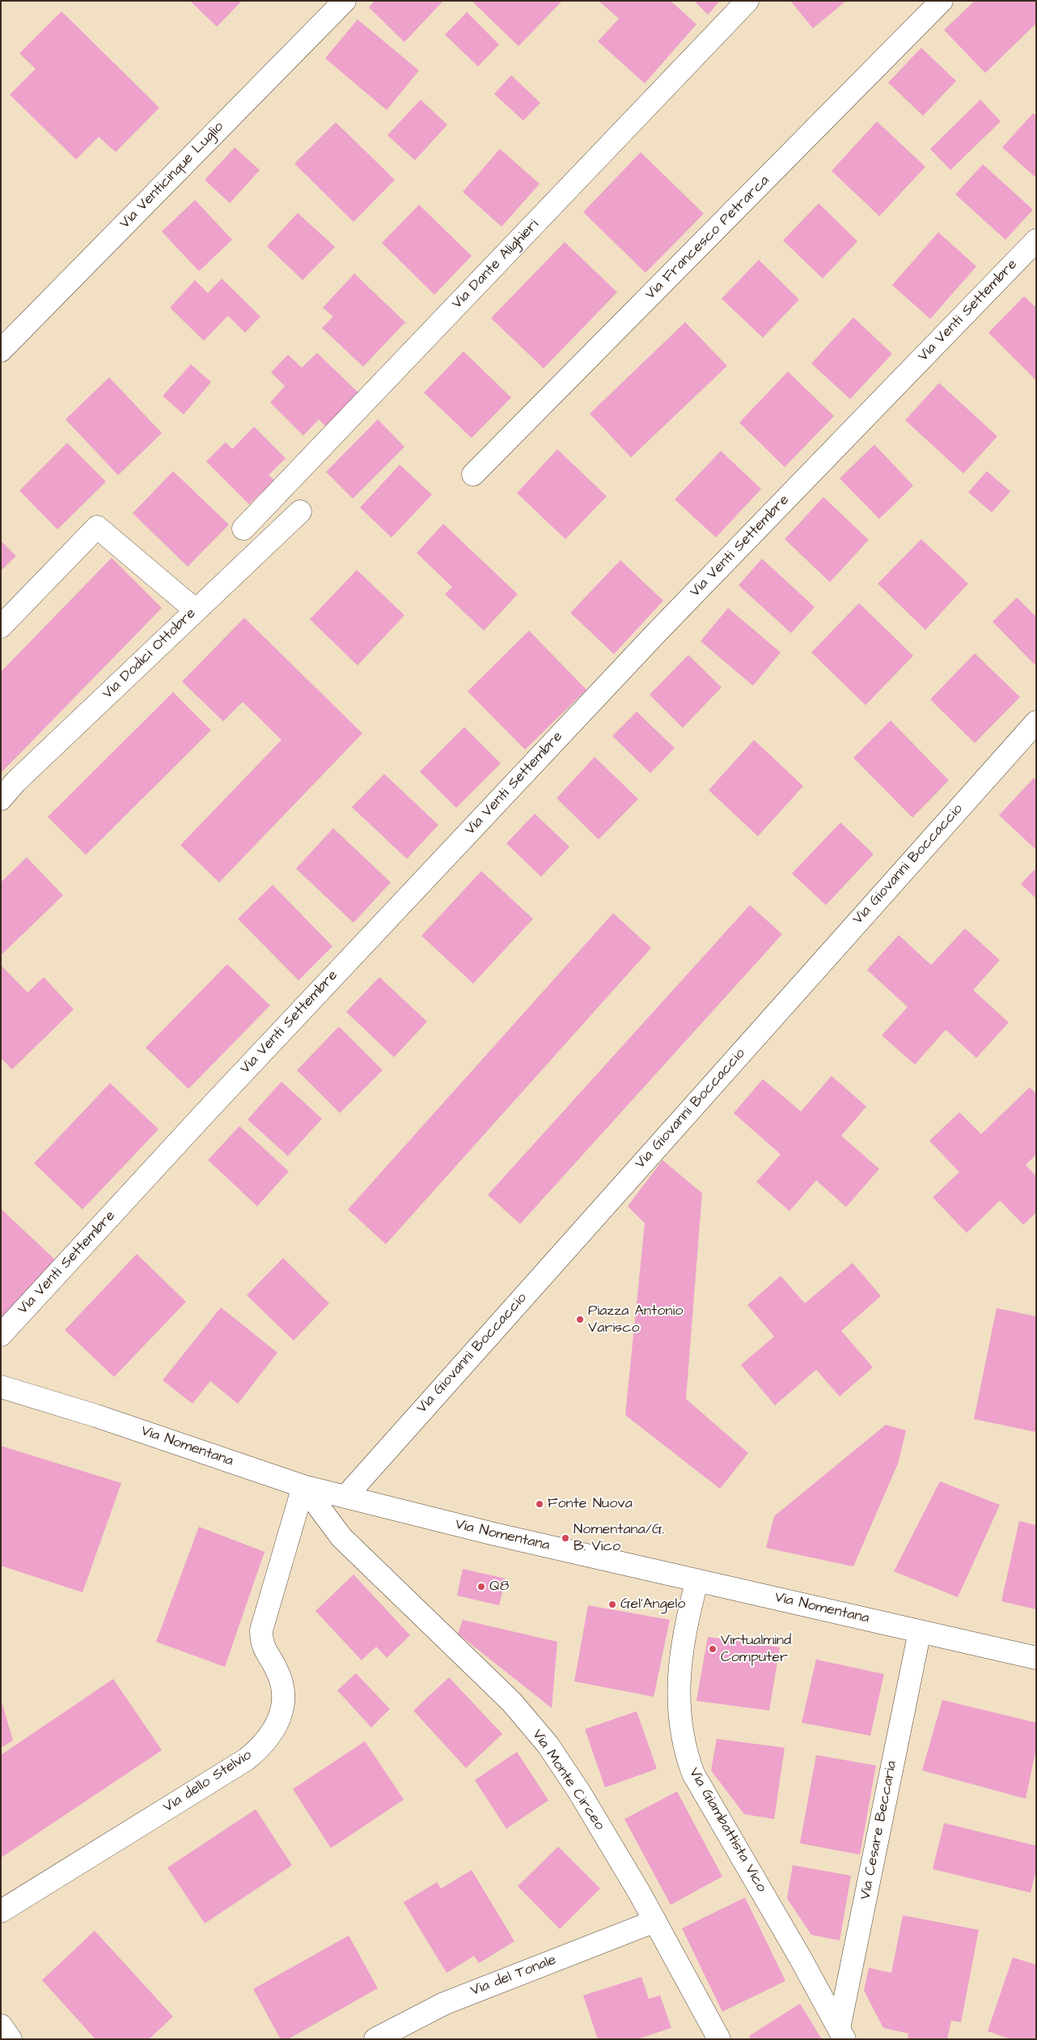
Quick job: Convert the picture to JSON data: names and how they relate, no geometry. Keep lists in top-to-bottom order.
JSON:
{
  "streets": {
    "street": [
      "Via Venticinque Luglio",
      "Via Francesco Petrarca",
      "Via Dante Alighieri",
      "Via Venti Settembre",
      "Via Dodici Ottobre",
      "Via Giovanni Boccaccio",
      "Via Nomentana",
      "Via Monte Circeo",
      "Via dello Stelvio",
      "Via Giambattista Vico",
      "Via Cesare Beccaria",
      "Via del Tonale"
    ]
  },
  "crossings": [
    ["Via Giovanni Boccaccio", "Via Nomentana"],
    ["Via Nomentana", "Via Monte Circeo"],
    ["Via Nomentana", "Via dello Stelvio"],
    ["Via Nomentana", "Via Giambattista Vico"],
    ["Via Nomentana", "Via Cesare Beccaria"],
    ["Via Monte Circeo", "Via dello Stelvio"],
    ["Via Monte Circeo", "Via del Tonale"],
    ["Via Giambattista Vico", "Via Cesare Beccaria"]
  ],
  "places": [
    "Piazza Antonio Varisco",
    "Fonte Nuova",
    "Nomentana/G. B. Vico",
    "Q8",
    "Gel'Angelo",
    "Virtualmind Computer"
  ]
}
